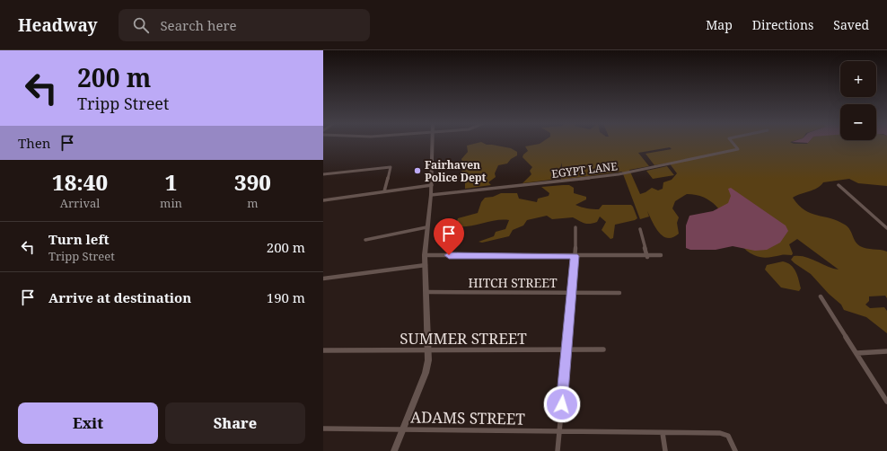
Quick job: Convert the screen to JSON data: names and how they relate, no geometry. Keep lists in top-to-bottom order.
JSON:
{
  "streets": {
    "street": [
      "EGYPT LANE",
      "HITCH STREET",
      "SUMMER STREET",
      "ADAMS STREET"
    ]
  },
  "places": ["Fairhaven Police Dept"],
  "page": {
    "header": "Headway",
    "search": "Search here",
    "nav": ["Map", "Directions", "Saved"],
    "turn": ["200 m", "Tripp Street"],
    "map_buttons": ["+", "−"],
    "then": "Then",
    "eta": [
      "18:40",
      "Arrival",
      "1",
      "min",
      "390",
      "m"
    ],
    "list": [
      {
        "name": "Turn left",
        "note": "Tripp Street",
        "value": "200 m"
      },
      {
        "name": "Arrive at destination",
        "value": "190 m"
      }
    ],
    "buttons": ["Exit", "Share"]
  }
}
